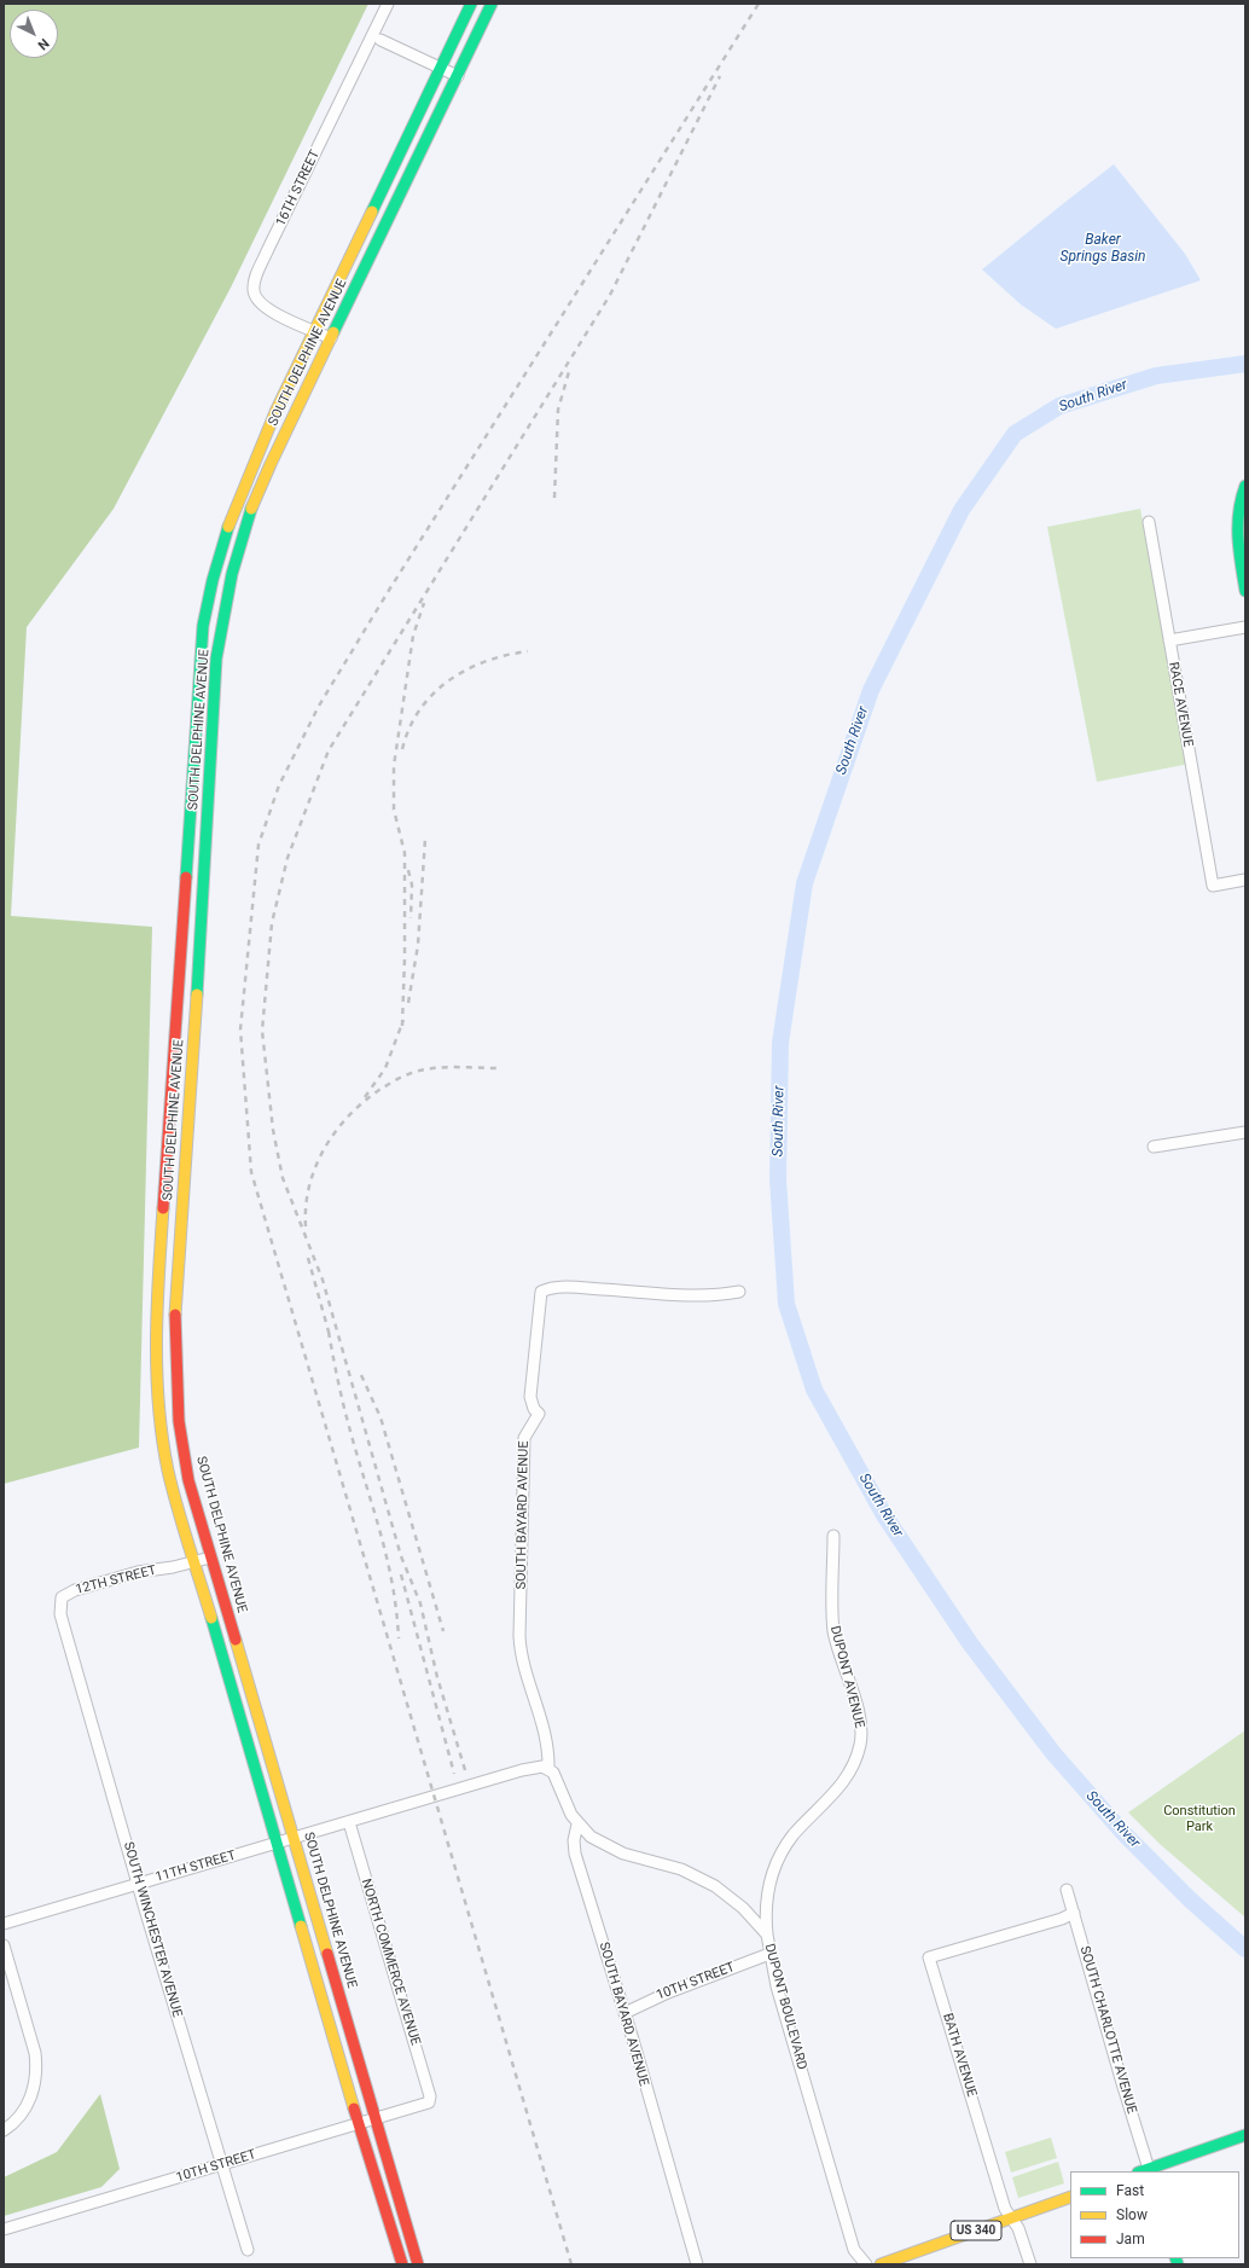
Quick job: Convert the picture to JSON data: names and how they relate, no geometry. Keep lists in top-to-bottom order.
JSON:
{
  "streets": {
    "main road": ["SOUTH DELPHINE AVENUE", "US 340"],
    "street": [
      "16TH STREET",
      "RACE AVENUE",
      "SOUTH BAYARD AVENUE",
      "12TH STREET",
      "DUPONT AVENUE",
      "11TH STREET",
      "SOUTH WINCHESTER AVENUE",
      "NORTH COMMERCE AVENUE",
      "10TH STREET",
      "DUPONT BOULEVARD",
      "SOUTH CHARLOTTE AVENUE",
      "BATH AVENUE"
    ]
  },
  "crossings": [
    ["16TH STREET", "SOUTH DELPHINE AVENUE"],
    ["SOUTH DELPHINE AVENUE", "12TH STREET"],
    ["SOUTH DELPHINE AVENUE", "11TH STREET"],
    ["SOUTH DELPHINE AVENUE", "10TH STREET"],
    ["SOUTH BAYARD AVENUE", "10TH STREET"],
    ["SOUTH BAYARD AVENUE", "DUPONT BOULEVARD"],
    ["12TH STREET", "SOUTH WINCHESTER AVENUE"],
    ["DUPONT AVENUE", "DUPONT BOULEVARD"],
    ["11TH STREET", "SOUTH WINCHESTER AVENUE"],
    ["SOUTH WINCHESTER AVENUE", "10TH STREET"],
    ["NORTH COMMERCE AVENUE", "10TH STREET"],
    ["10TH STREET", "DUPONT BOULEVARD"],
    ["SOUTH CHARLOTTE AVENUE", "BATH AVENUE"],
    ["BATH AVENUE", "US 340"]
  ],
  "water": ["Baker Springs Basin", "South River"],
  "parks": ["Constitution Park"],
  "legend": ["Fast", "Slow", "Jam"],
  "north": "bottom right"
}
